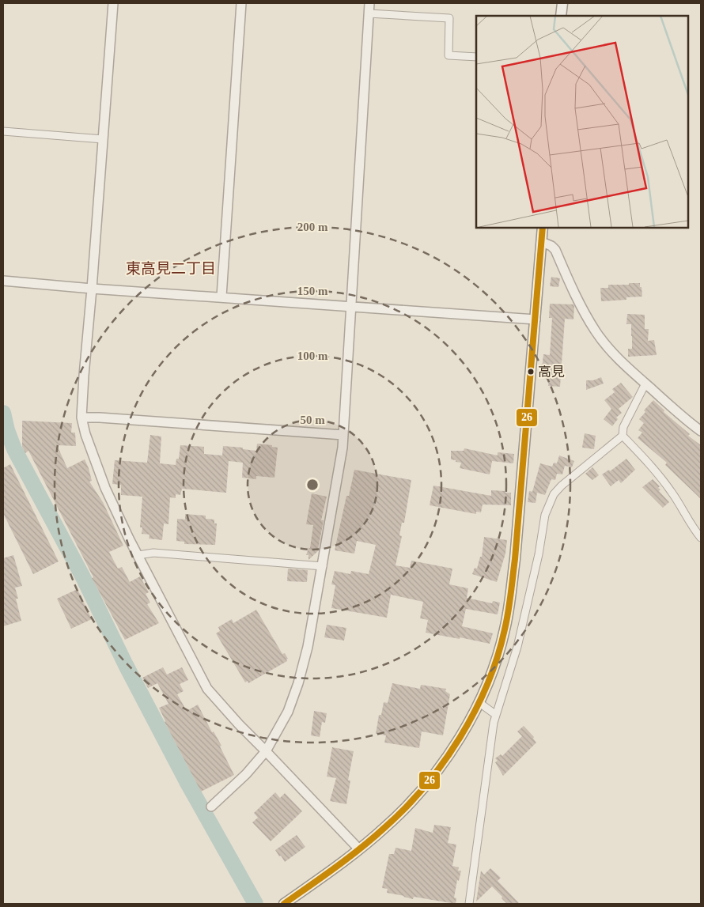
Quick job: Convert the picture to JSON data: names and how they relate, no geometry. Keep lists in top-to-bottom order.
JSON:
{
  "districts": ["東高見二丁目"],
  "places": ["高見"],
  "lines": ["transit line 26"],
  "rings": [
    "200 m",
    "150 m",
    "100 m",
    "50 m"
  ]
}
